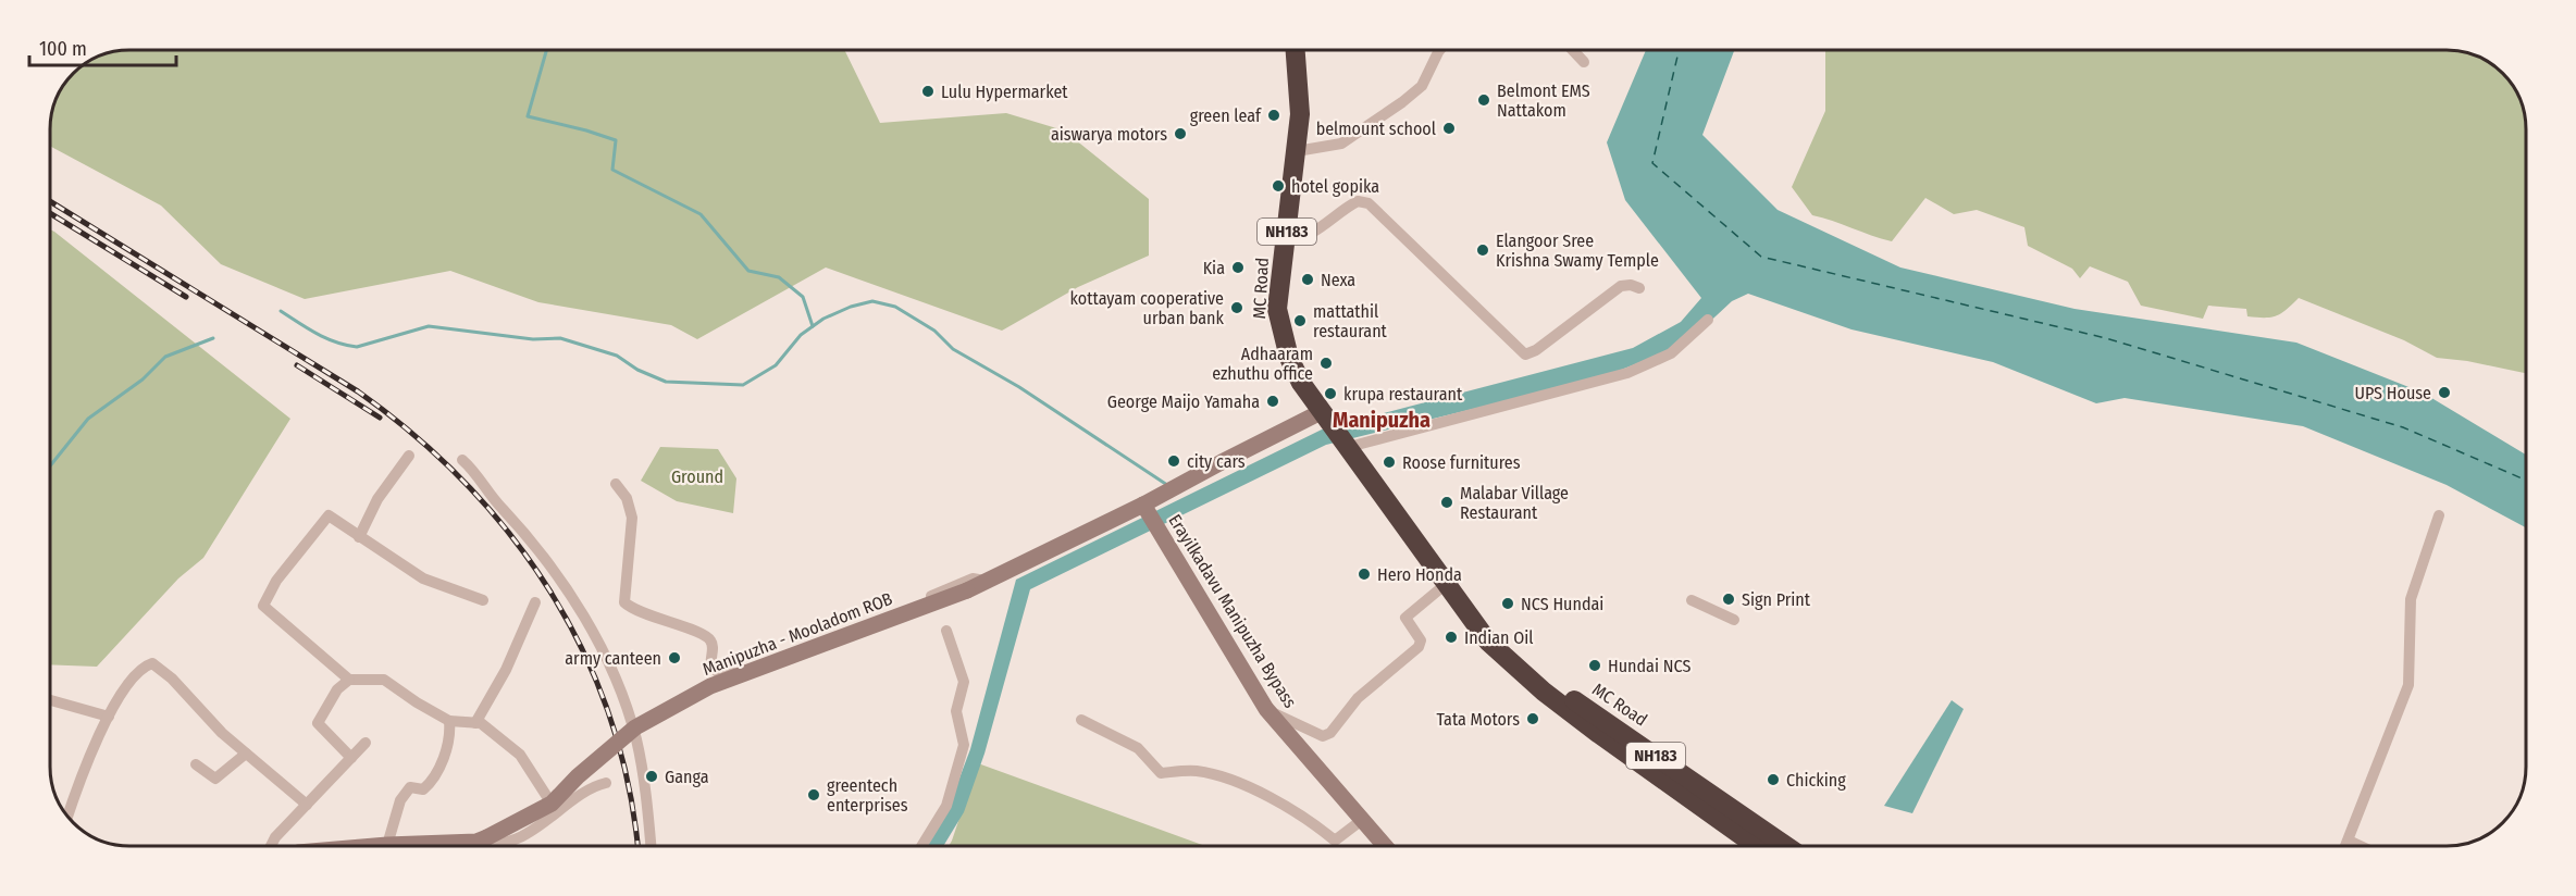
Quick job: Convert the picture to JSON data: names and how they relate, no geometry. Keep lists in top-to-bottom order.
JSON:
{
  "streets": {
    "highway": ["NH183", "MC Road"],
    "main road": ["Erayilkadavu Manipuzha Bypass", "Manipuzha - Mooladom ROB"]
  },
  "crossings": [
    ["MC Road", "Manipuzha - Mooladom ROB"],
    ["Erayilkadavu Manipuzha Bypass", "Manipuzha - Mooladom ROB"]
  ],
  "districts": ["Manipuzha"],
  "parks": ["Ground"],
  "places": [
    "Lulu Hypermarket",
    "Belmont EMS Nattakom",
    "green leaf",
    "belmount school",
    "aiswarya motors",
    "hotel gopika",
    "Elangoor Sree Krishna Swamy Temple",
    "Kia",
    "Nexa",
    "kottayam cooperative urban bank",
    "mattathil restaurant",
    "Adhaaram ezhuthu office",
    "UPS House",
    "krupa restaurant",
    "George Maijo Yamaha",
    "city cars",
    "Roose furnitures",
    "Malabar Village Restaurant",
    "Hero Honda",
    "Sign Print",
    "NCS Hundai",
    "Indian Oil",
    "army canteen",
    "Hundai NCS",
    "Tata Motors",
    "Ganga",
    "Chicking",
    "greentech enterprises"
  ],
  "scale_bar": "100 m"
}
